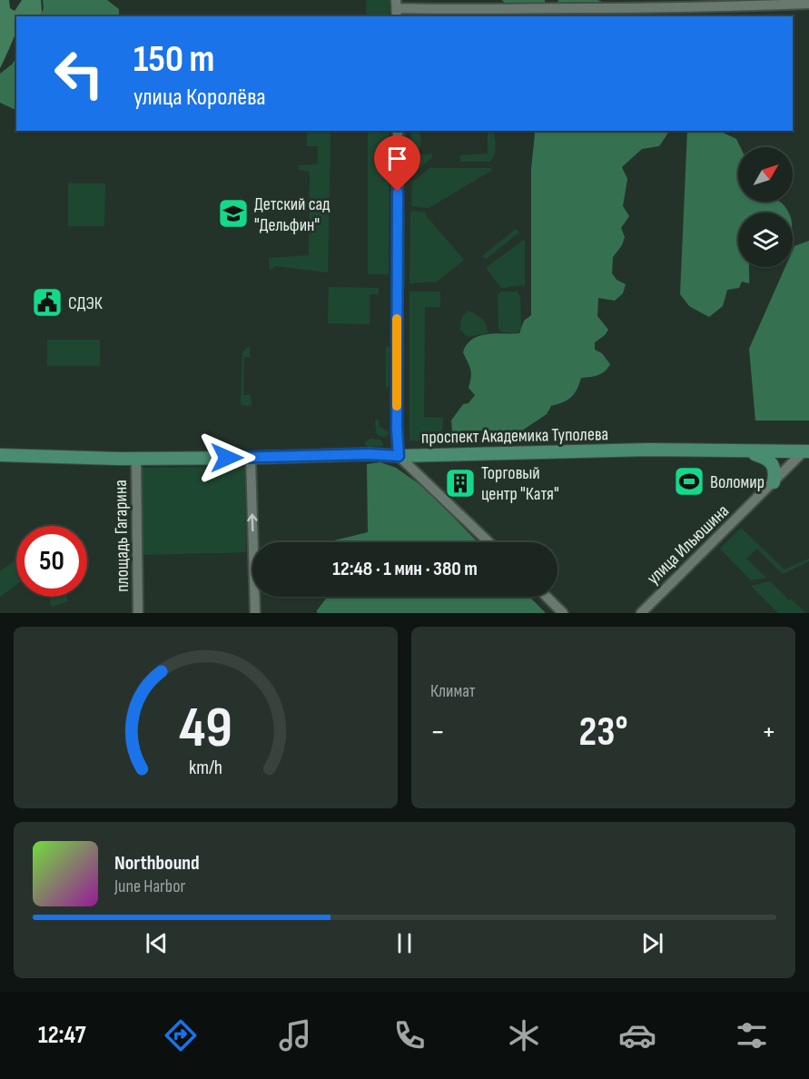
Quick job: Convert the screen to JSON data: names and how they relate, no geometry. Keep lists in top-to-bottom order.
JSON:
{
  "streets": {
    "main road": ["проспект Академика Туполева"],
    "street": ["площадь Гагарина", "улица Ильюшина"]
  },
  "crossings": [
    ["проспект Академика Туполева", "площадь Гагарина"],
    ["проспект Академика Туполева", "улица Ильюшина"]
  ],
  "places": {
    "school or university": ["Детский сад \"Дельфин\""],
    "public building": ["СДЭК"],
    "sports": ["Воломир"],
    "building": ["Торговый центр \"Катя\""]
  },
  "north": "top right",
  "page": {
    "turn": ["150 m", "улица Королёва"],
    "limit": "50",
    "trip": "12:48 · 1 мин · 380 m",
    "tile": "Климат",
    "heat": ["−", "23°", "+"],
    "song": ["Northbound", "June Harbor"],
    "tabs": "12:47",
    "gauge": ["49", "km/h"]
  }
}
